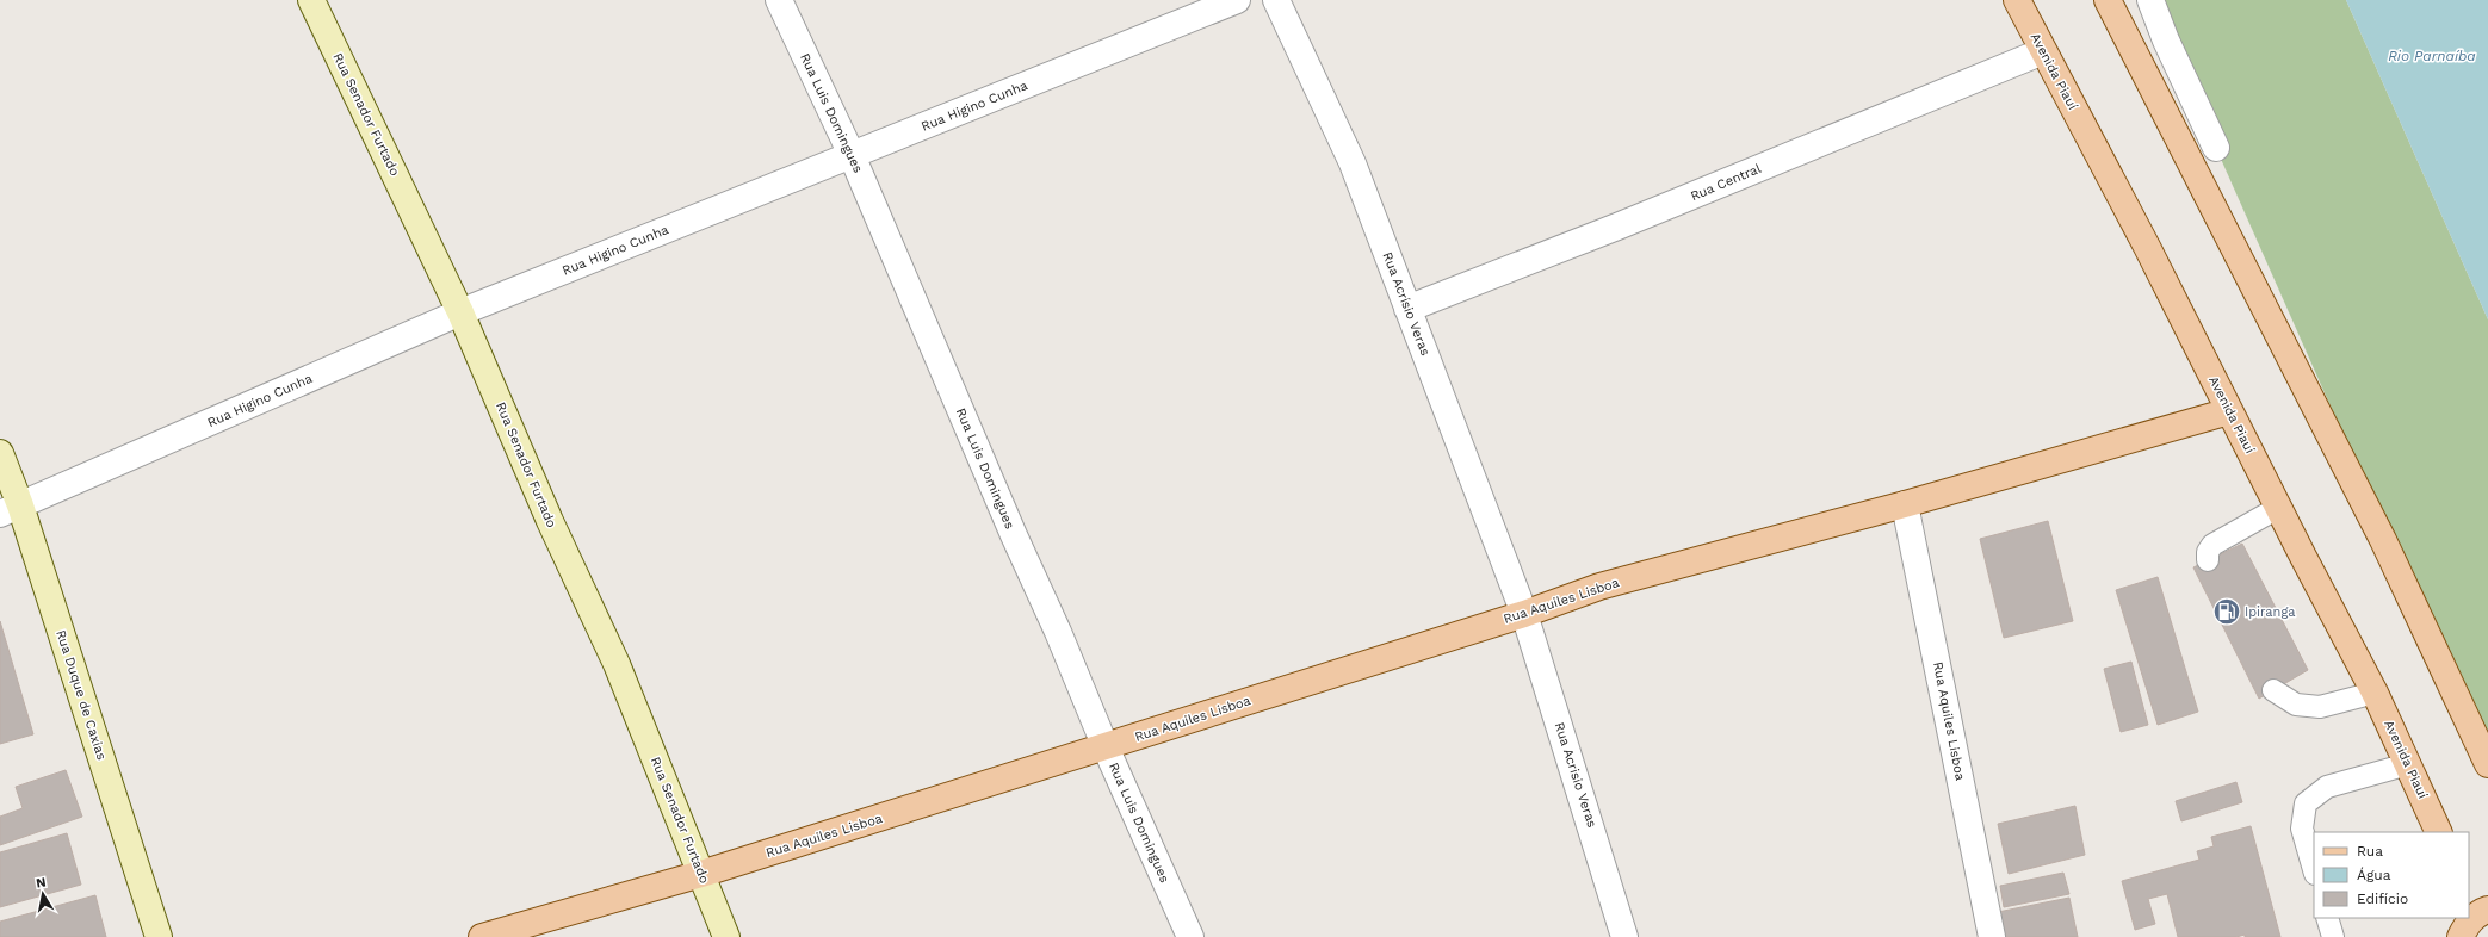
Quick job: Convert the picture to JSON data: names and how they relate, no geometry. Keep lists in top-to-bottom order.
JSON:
{
  "streets": {
    "main road": ["Avenida Piauí", "Rua Aquiles Lisboa"],
    "street": [
      "Rua Higino Cunha",
      "Rua Luis Domingues",
      "Rua Senador Furtado",
      "Rua Central",
      "Rua Acrísio Veras",
      "Rua Duque de Caxias",
      "Rua Acrisio Veras"
    ]
  },
  "crossings": [
    ["Avenida Piauí", "Rua Central"],
    ["Avenida Piauí", "Rua Aquiles Lisboa"],
    ["Rua Higino Cunha", "Rua Luis Domingues"],
    ["Rua Higino Cunha", "Rua Senador Furtado"],
    ["Rua Higino Cunha", "Rua Duque de Caxias"],
    ["Rua Luis Domingues", "Rua Aquiles Lisboa"],
    ["Rua Senador Furtado", "Rua Aquiles Lisboa"],
    ["Rua Central", "Rua Acrísio Veras"],
    ["Rua Acrísio Veras", "Rua Aquiles Lisboa"],
    ["Rua Acrísio Veras", "Rua Acrisio Veras"],
    ["Rua Aquiles Lisboa", "Rua Acrisio Veras"]
  ],
  "water": ["Rio Parnaíba"],
  "places": {
    "fuel station": ["Ipiranga"]
  },
  "legend": ["Rua", "Água", "Edifício"],
  "north": "top"
}
